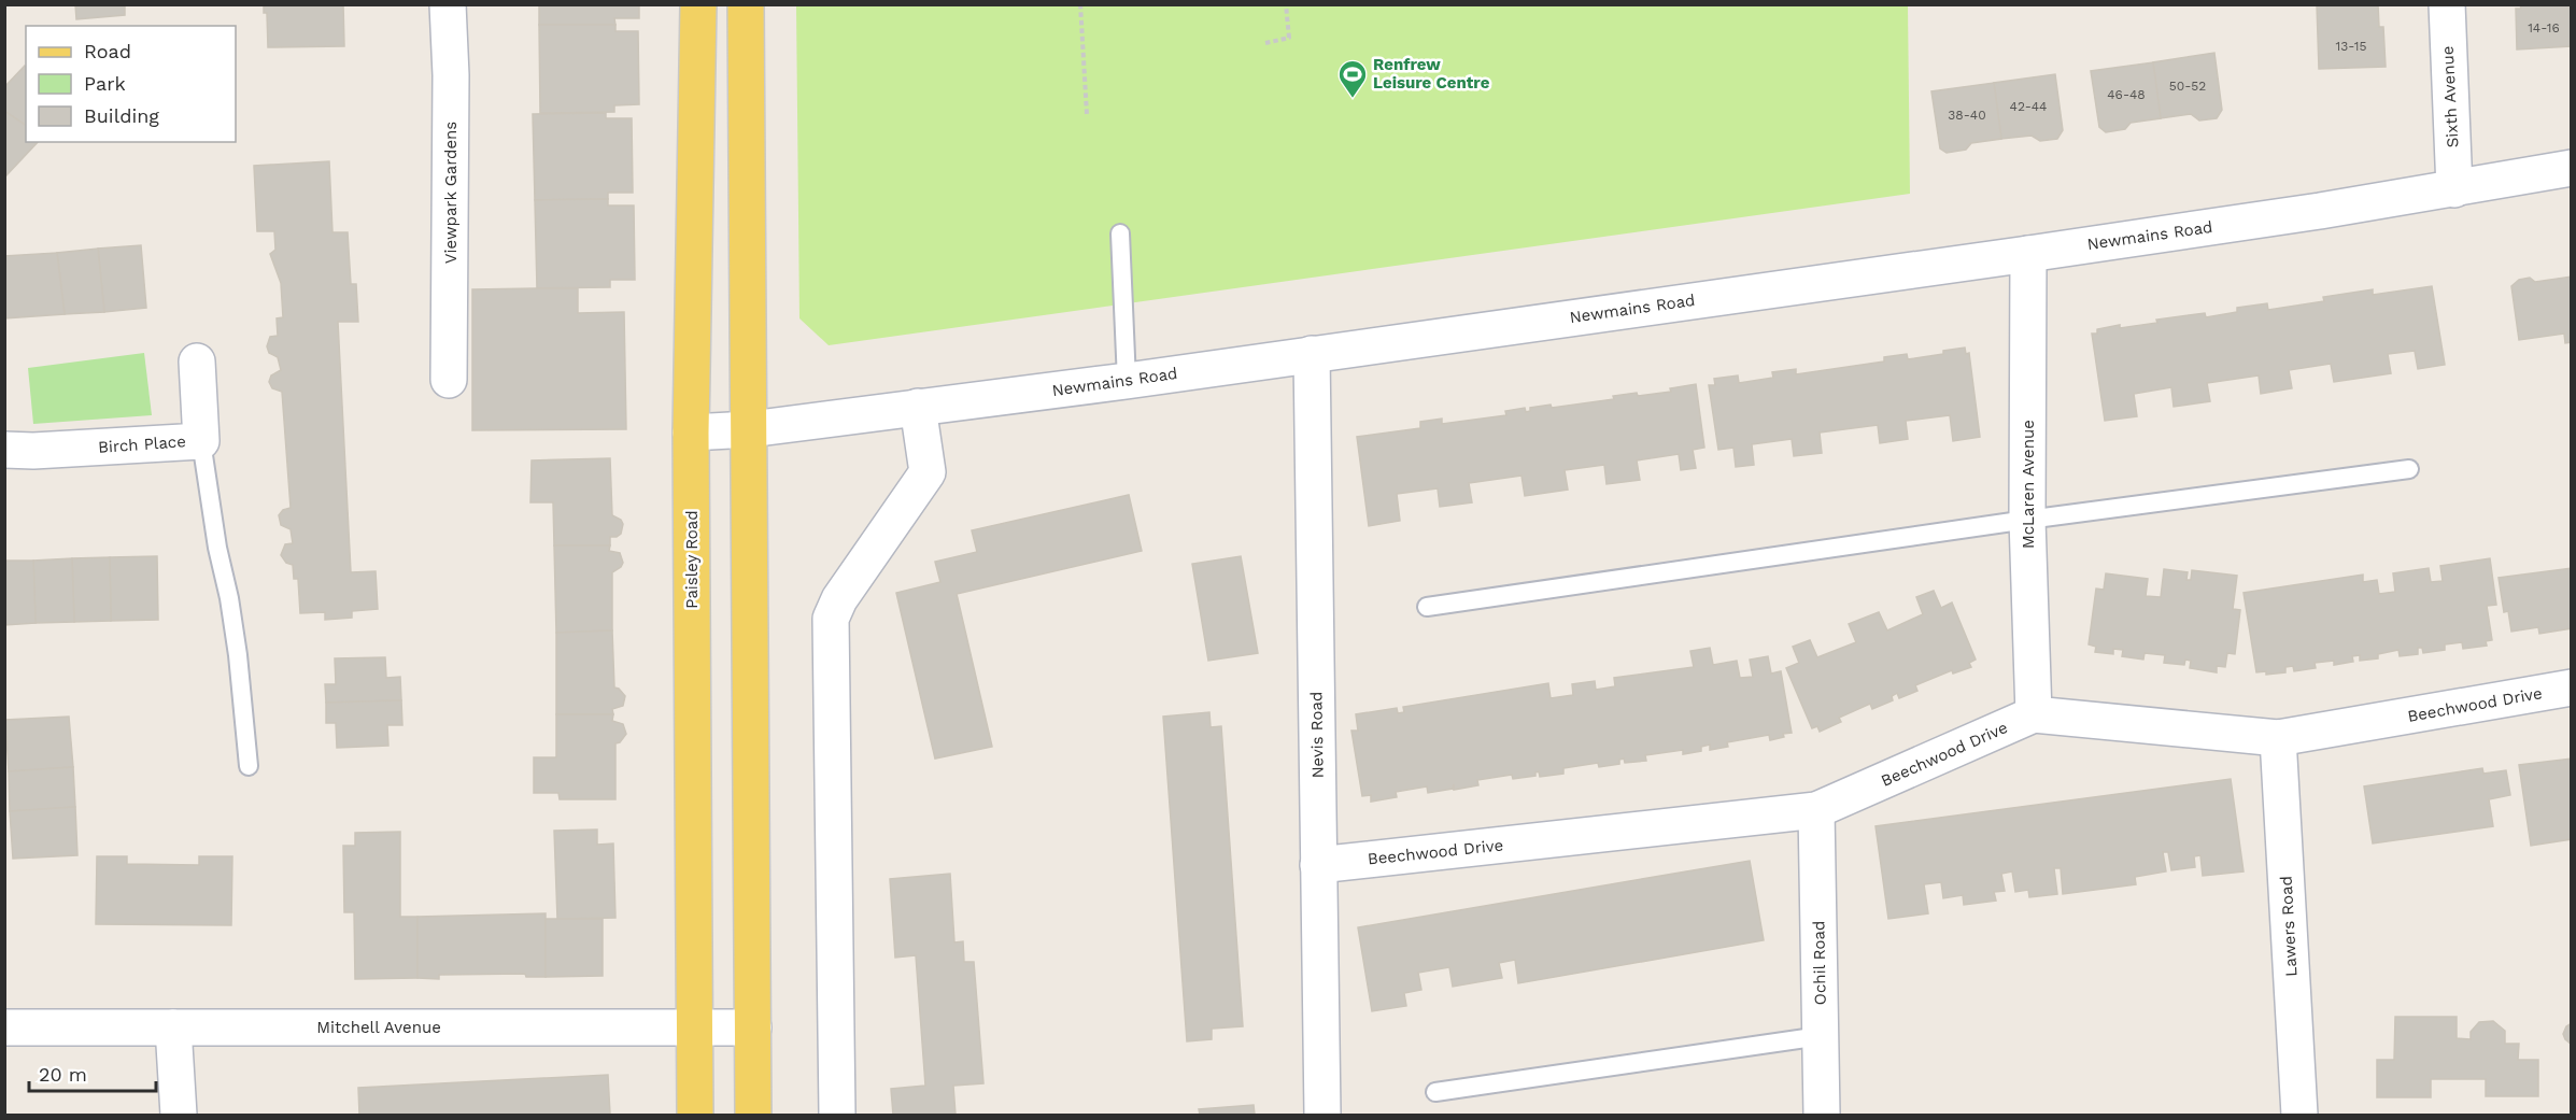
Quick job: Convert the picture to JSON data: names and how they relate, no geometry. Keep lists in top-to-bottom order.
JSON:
{
  "streets": {
    "main road": ["Paisley Road"],
    "street": [
      "Sixth Avenue",
      "Viewpark Gardens",
      "Newmains Road",
      "Birch Place",
      "McLaren Avenue",
      "Beechwood Drive",
      "Nevis Road",
      "Lawers Road",
      "Ochil Road",
      "Mitchell Avenue"
    ]
  },
  "crossings": [
    ["Sixth Avenue", "Newmains Road"],
    ["Newmains Road", "McLaren Avenue"],
    ["Newmains Road", "Paisley Road"],
    ["Newmains Road", "Nevis Road"],
    ["McLaren Avenue", "Beechwood Drive"],
    ["Paisley Road", "Mitchell Avenue"],
    ["Beechwood Drive", "Nevis Road"],
    ["Beechwood Drive", "Lawers Road"],
    ["Beechwood Drive", "Ochil Road"]
  ],
  "places": {
    "sports": ["Renfrew Leisure Centre"]
  },
  "house_numbers": [
    "14-16",
    "13-15",
    "50-52",
    "46-48",
    "42-44",
    "38-40"
  ],
  "legend": ["Road", "Park", "Building"],
  "scale_bar": "20 m"
}
